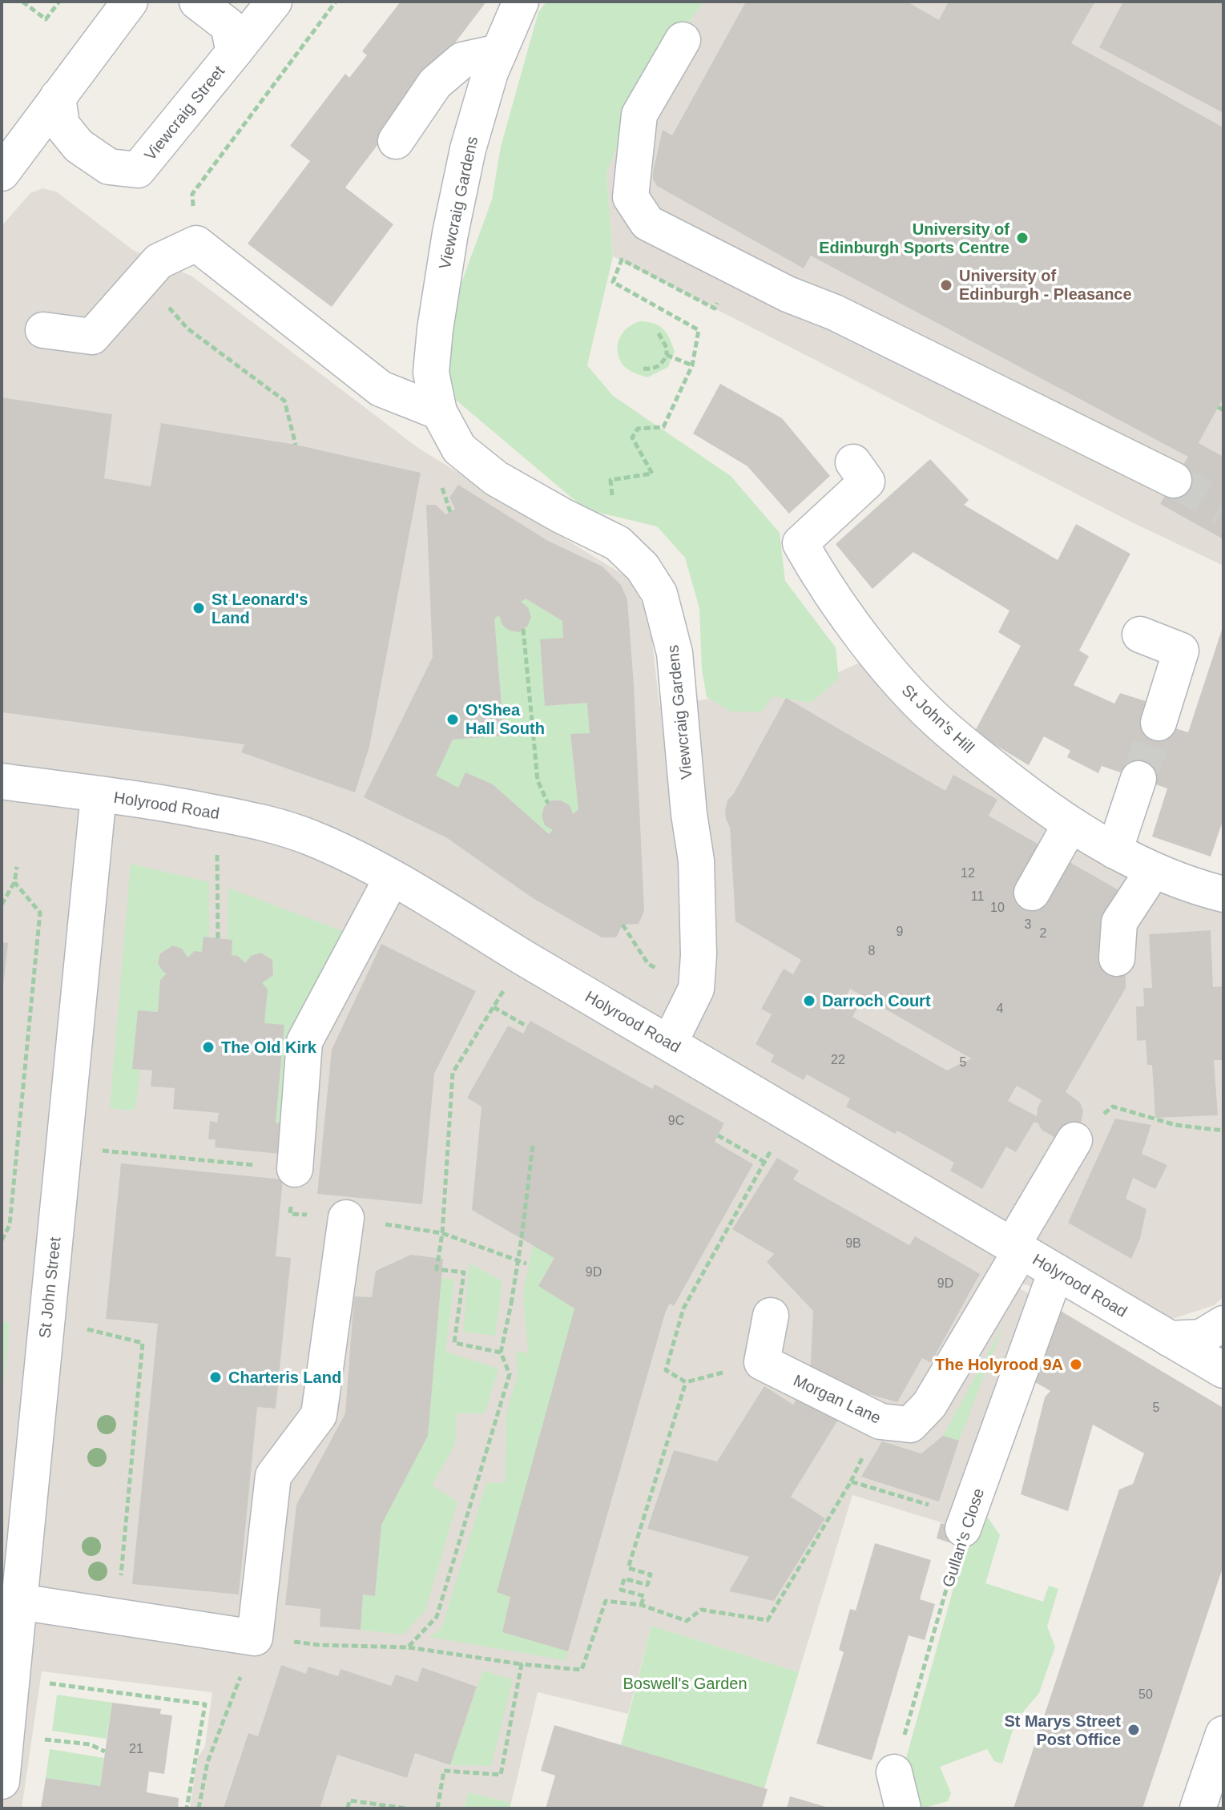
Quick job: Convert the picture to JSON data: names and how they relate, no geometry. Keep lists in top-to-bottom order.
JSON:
{
  "streets": {
    "street": [
      "Viewcraig Street",
      "Viewcraig Gardens",
      "St John's Hill",
      "Holyrood Road",
      "St John Street",
      "Morgan Lane",
      "Gullan's Close"
    ]
  },
  "crossings": [
    ["Viewcraig Gardens", "Holyrood Road"],
    ["Holyrood Road", "St John Street"],
    ["Holyrood Road", "Morgan Lane"],
    ["Holyrood Road", "Gullan's Close"]
  ],
  "parks": ["Boswell's Garden"],
  "places": [
    "University of Edinburgh Sports Centre",
    "University of Edinburgh - Pleasance",
    "St Leonard's Land",
    "O'Shea Hall South",
    "Darroch Court",
    "The Old Kirk",
    "The Holyrood 9A",
    "Charteris Land",
    "St Marys Street Post Office"
  ],
  "house_numbers": [
    "12",
    "11",
    "10",
    "3",
    "9",
    "2",
    "8",
    "4",
    "22",
    "5",
    "9C",
    "9B",
    "9D",
    "9D",
    "5",
    "50",
    "21"
  ]
}
